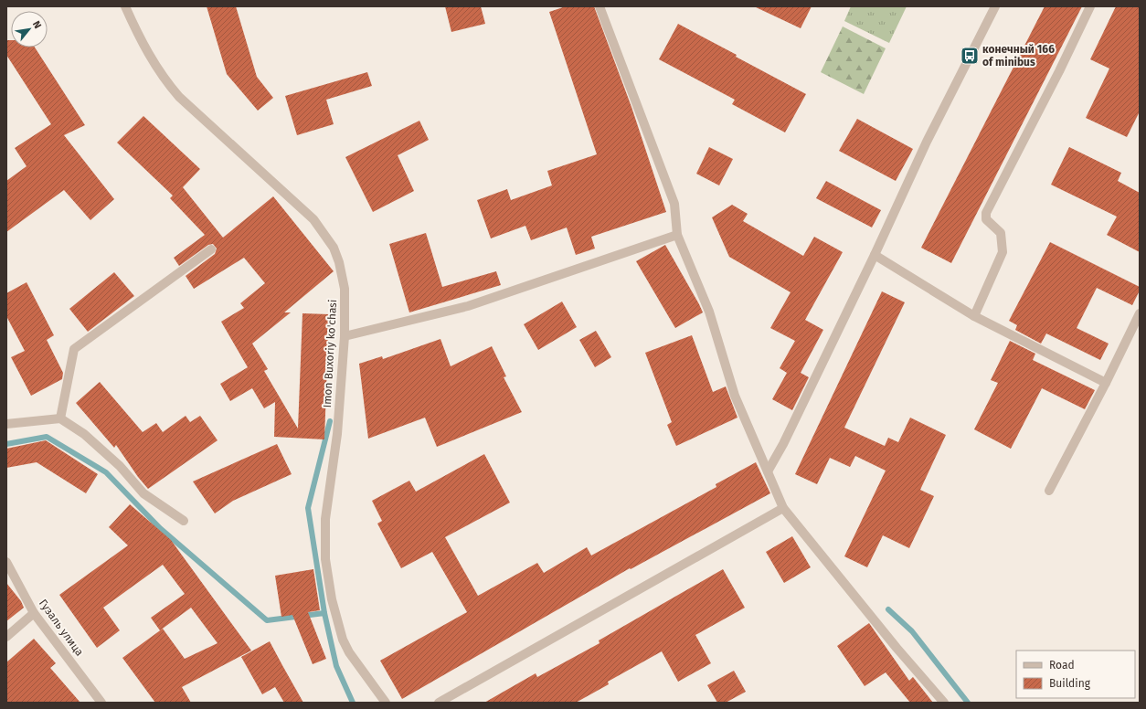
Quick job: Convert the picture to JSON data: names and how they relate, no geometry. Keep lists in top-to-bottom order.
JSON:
{
  "streets": {
    "street": ["Imon Buxoriy ko'chasi", "Гузаль улица"]
  },
  "places": {
    "bus stop": ["конечный 166 of minibus"]
  },
  "legend": ["Road", "Building"],
  "north": "top right"
}
